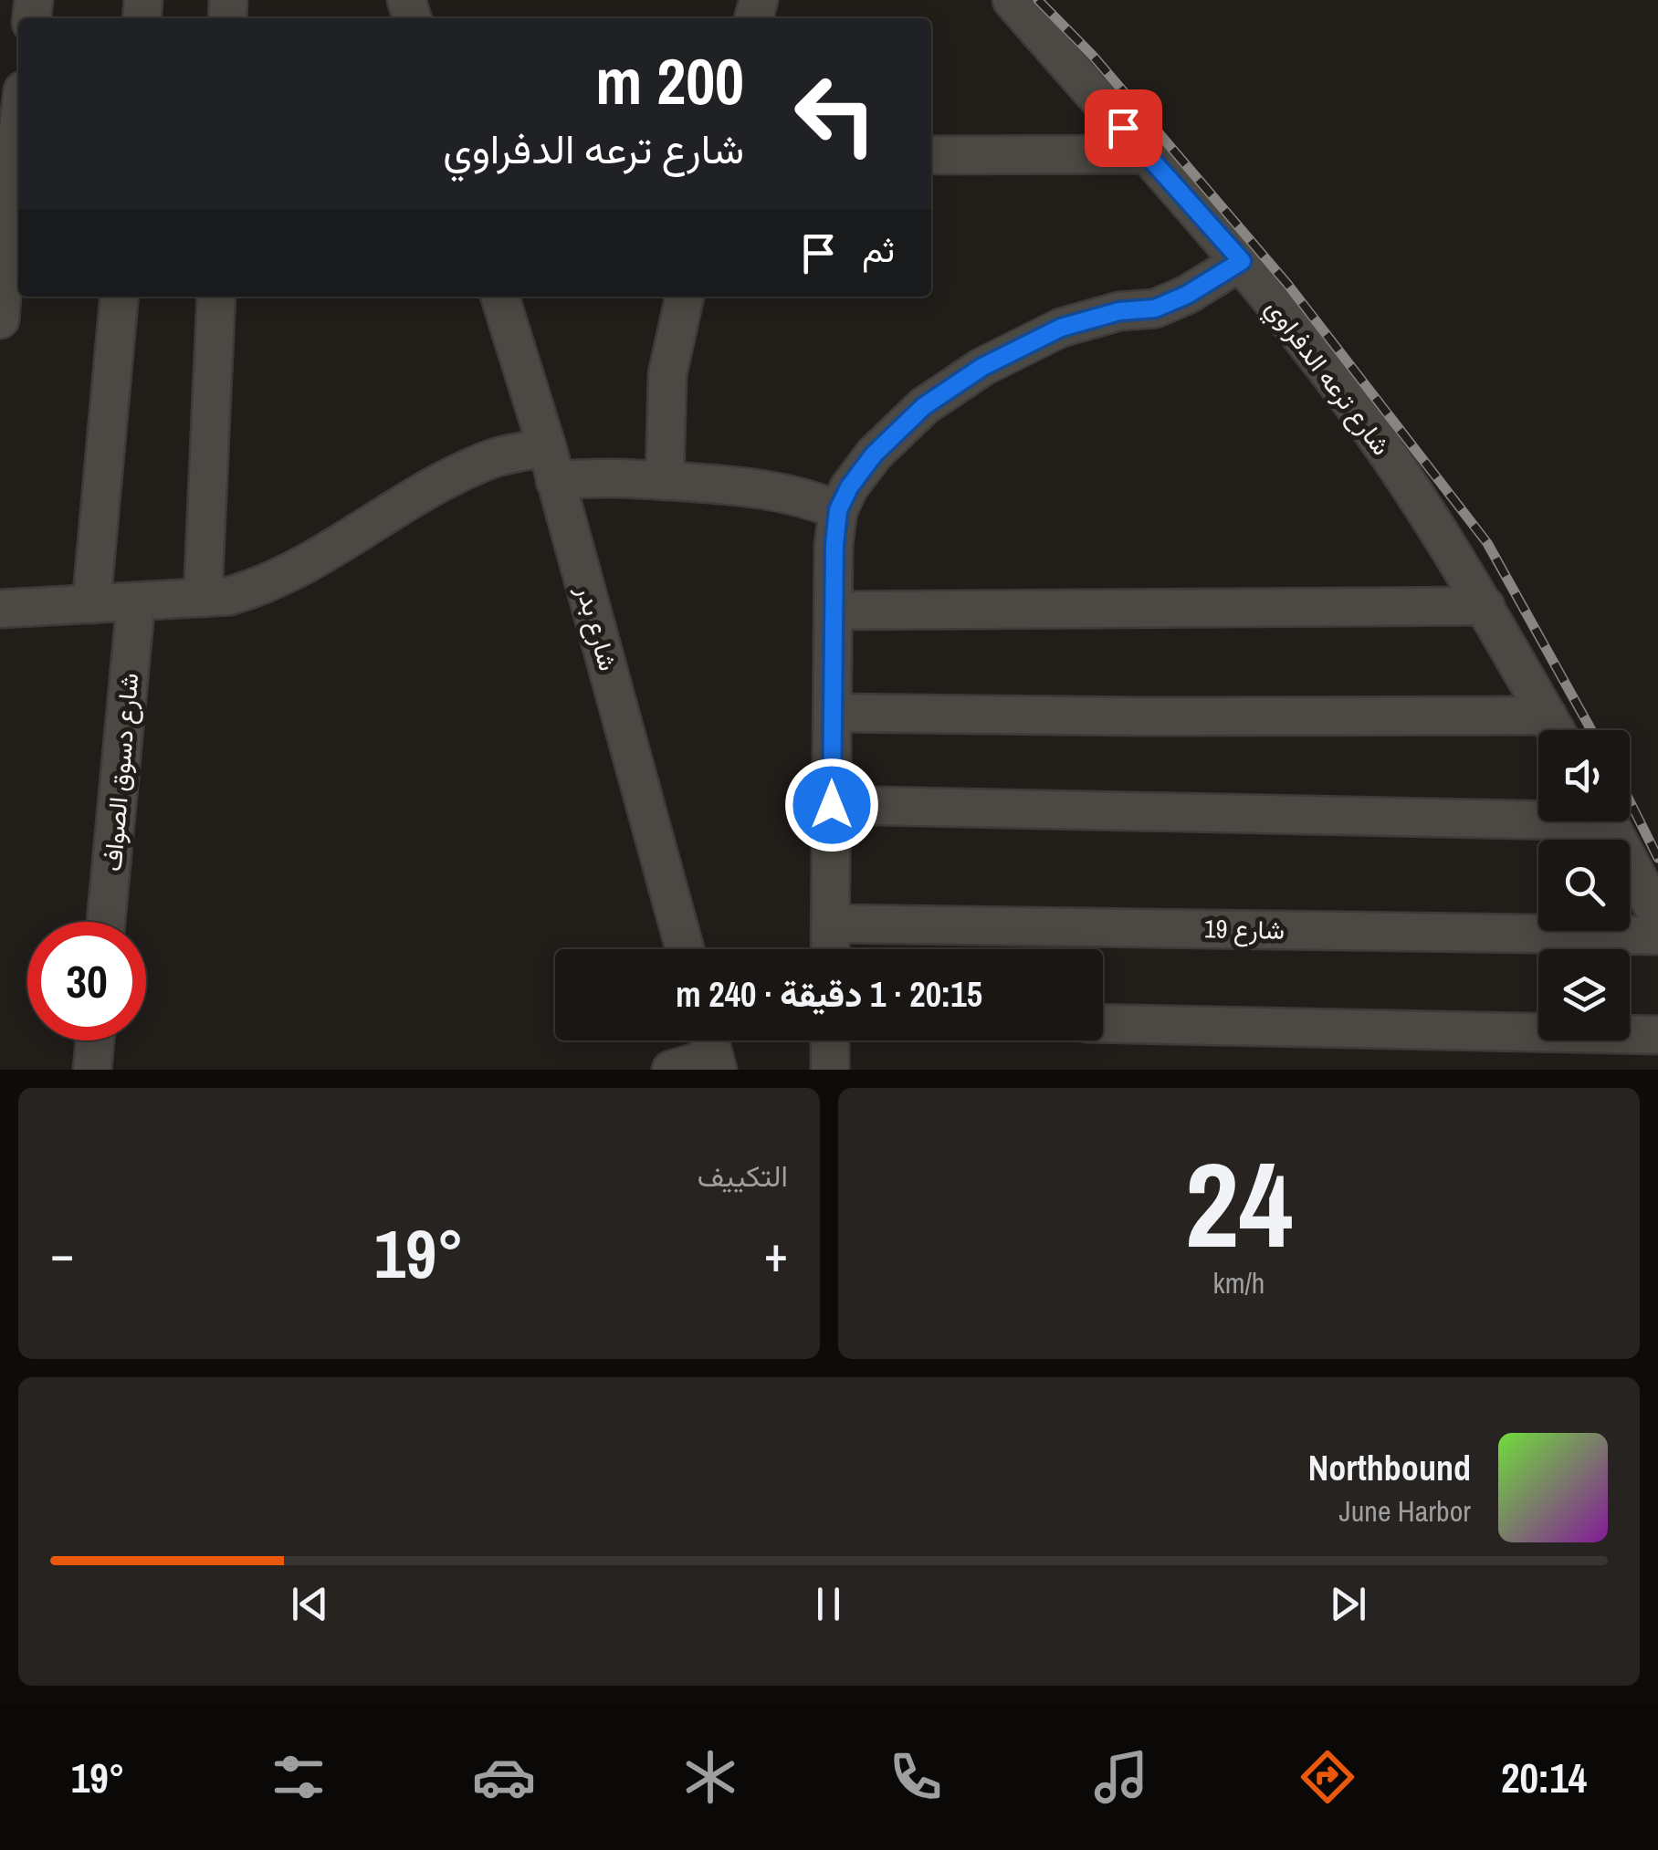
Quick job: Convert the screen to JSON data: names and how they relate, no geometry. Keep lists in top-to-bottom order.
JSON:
{
  "streets": {
    "street": [
      "شارع ترعه الدفراوي",
      "شارع بدر",
      "شارع دسوق الصواف",
      "شارع 19"
    ]
  },
  "page": {
    "turn": ["200 m", "شارع ترعه الدفراوي"],
    "then": "ثم",
    "limit": "30",
    "trip": "20:15 · 1 دقيقة · 240 m",
    "tile": [
      ["24", "km/h"],
      "التكييف"
    ],
    "heat": ["−", "19°", "+"],
    "song": ["Northbound", "June Harbor"],
    "tabs": ["20:14", "19°"]
  }
}
